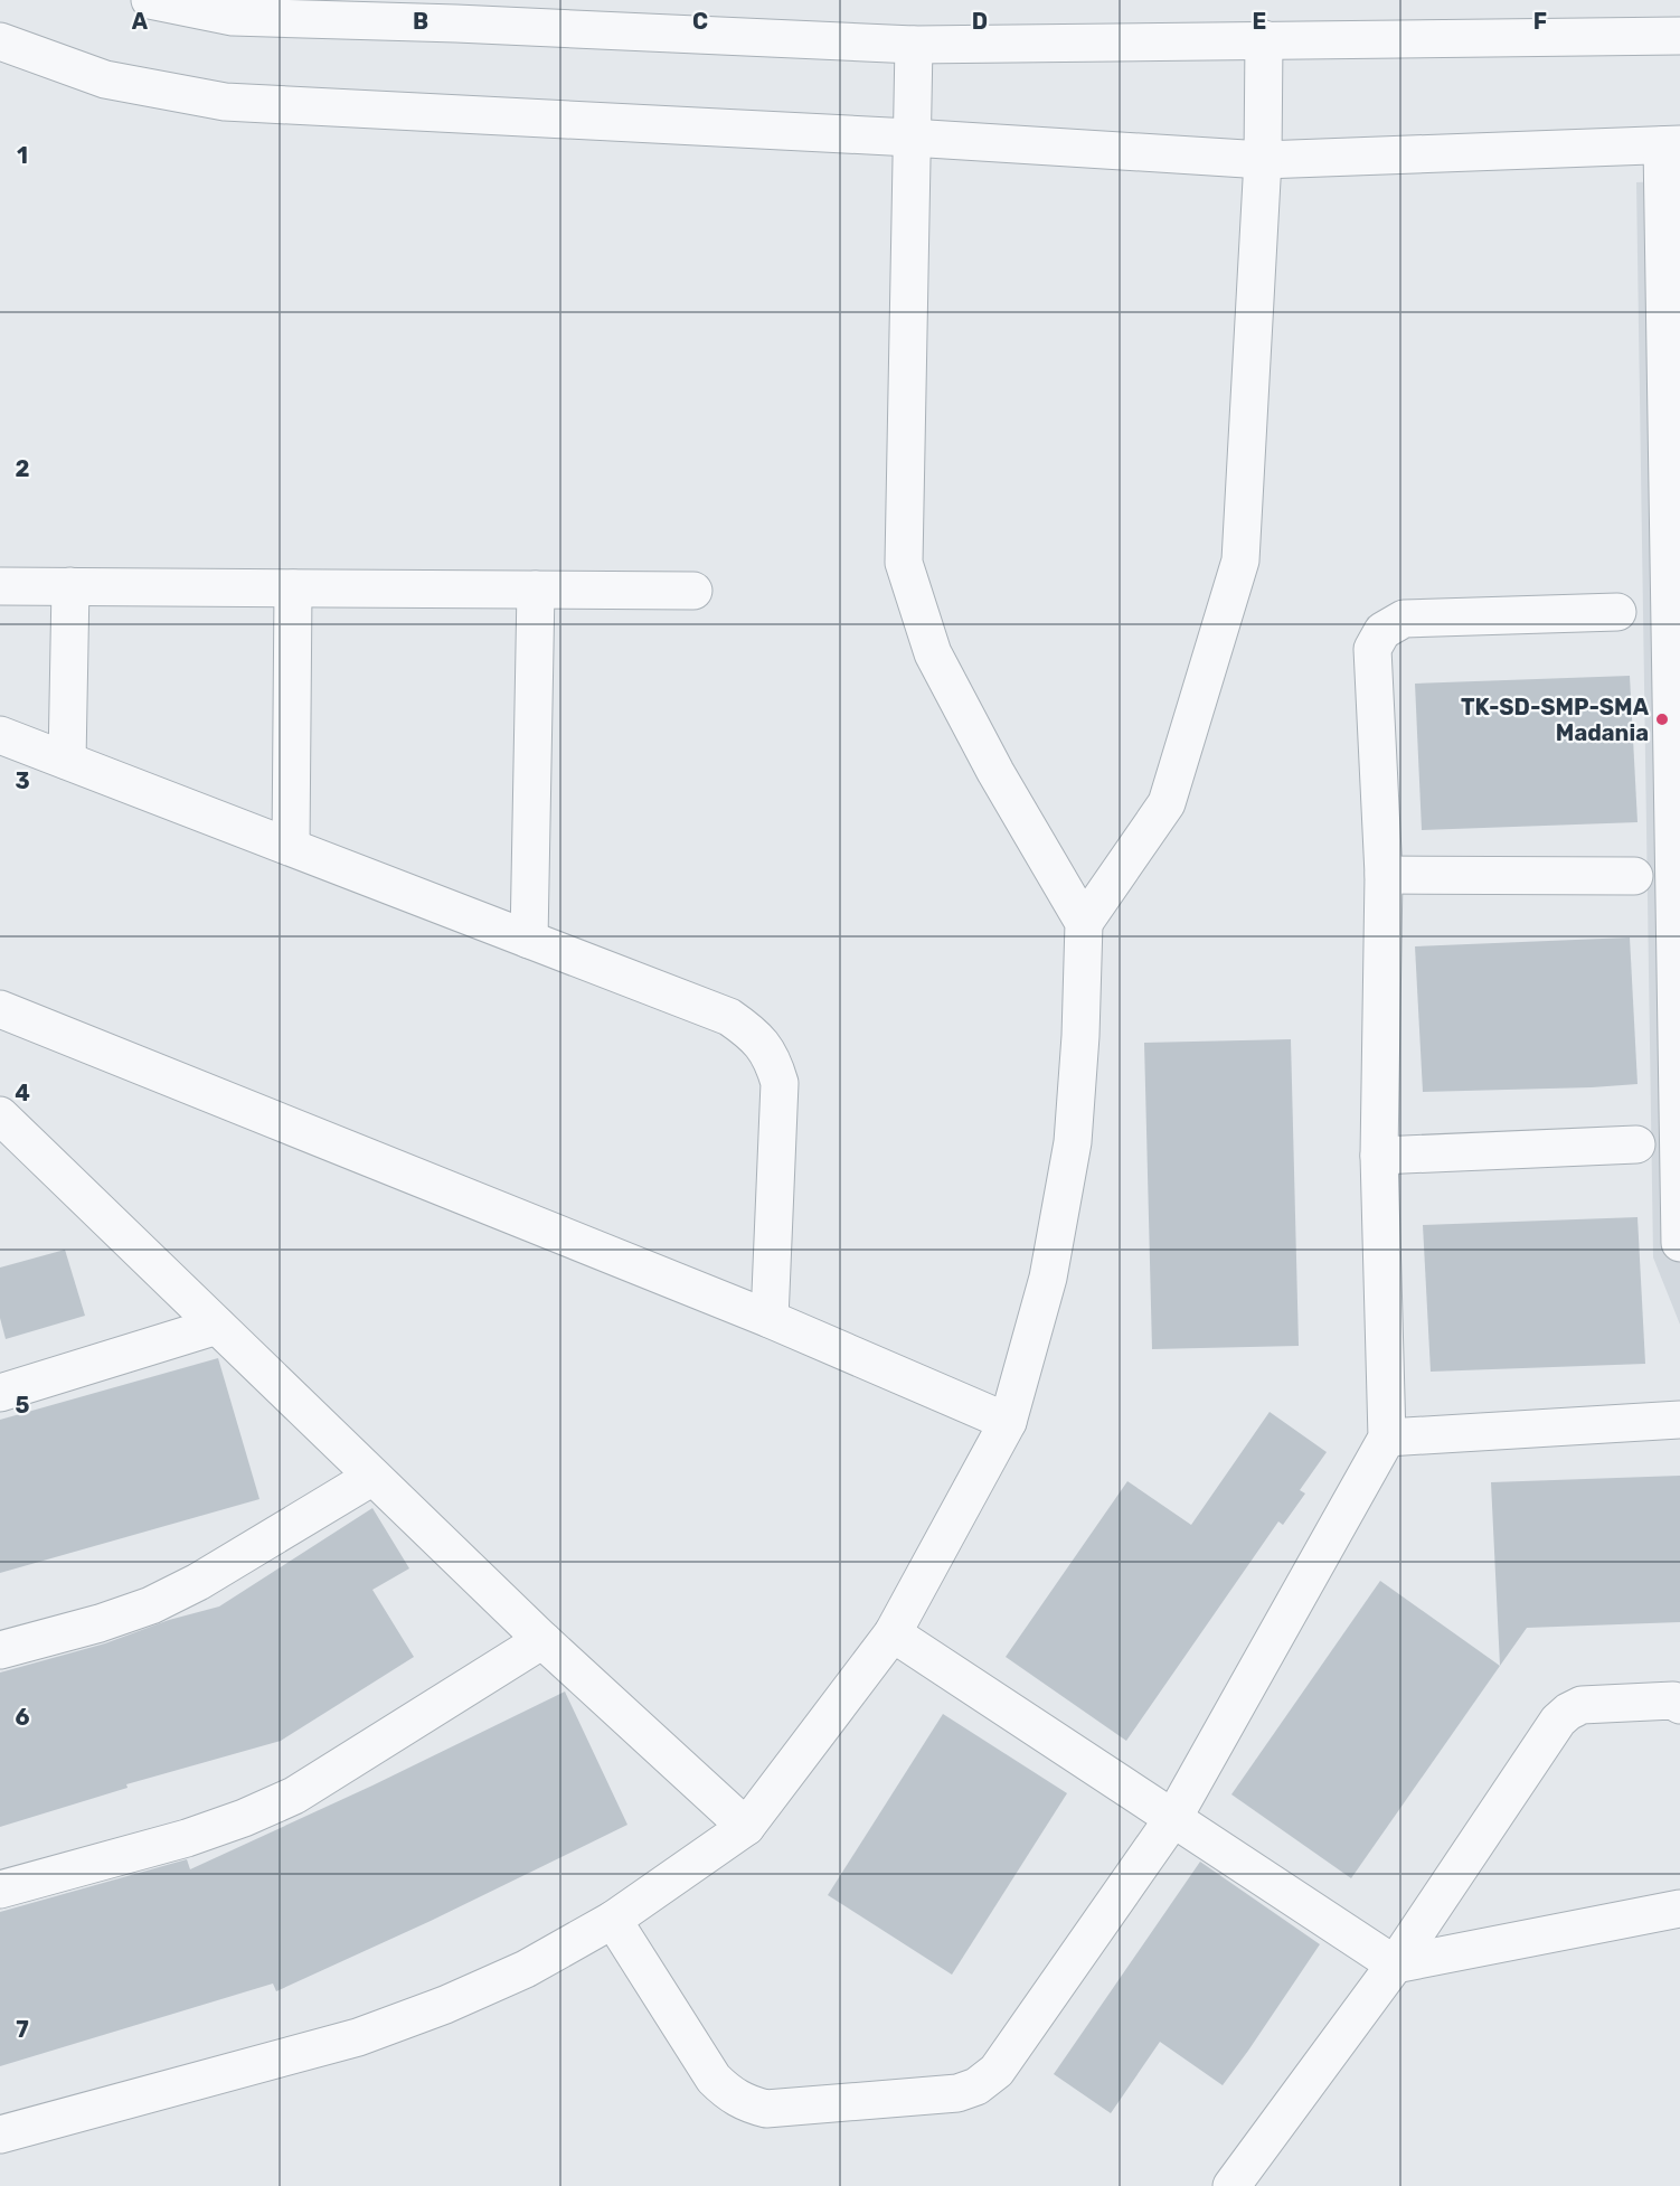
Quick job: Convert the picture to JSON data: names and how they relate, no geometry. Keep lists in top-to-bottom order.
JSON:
{
  "places": ["TK-SD-SMP-SMA Madania"],
  "grid": {
    "columns": [
      "A",
      "B",
      "C",
      "D",
      "E",
      "F"
    ],
    "rows": [
      "1",
      "2",
      "3",
      "4",
      "5",
      "6",
      "7"
    ]
  }
}
